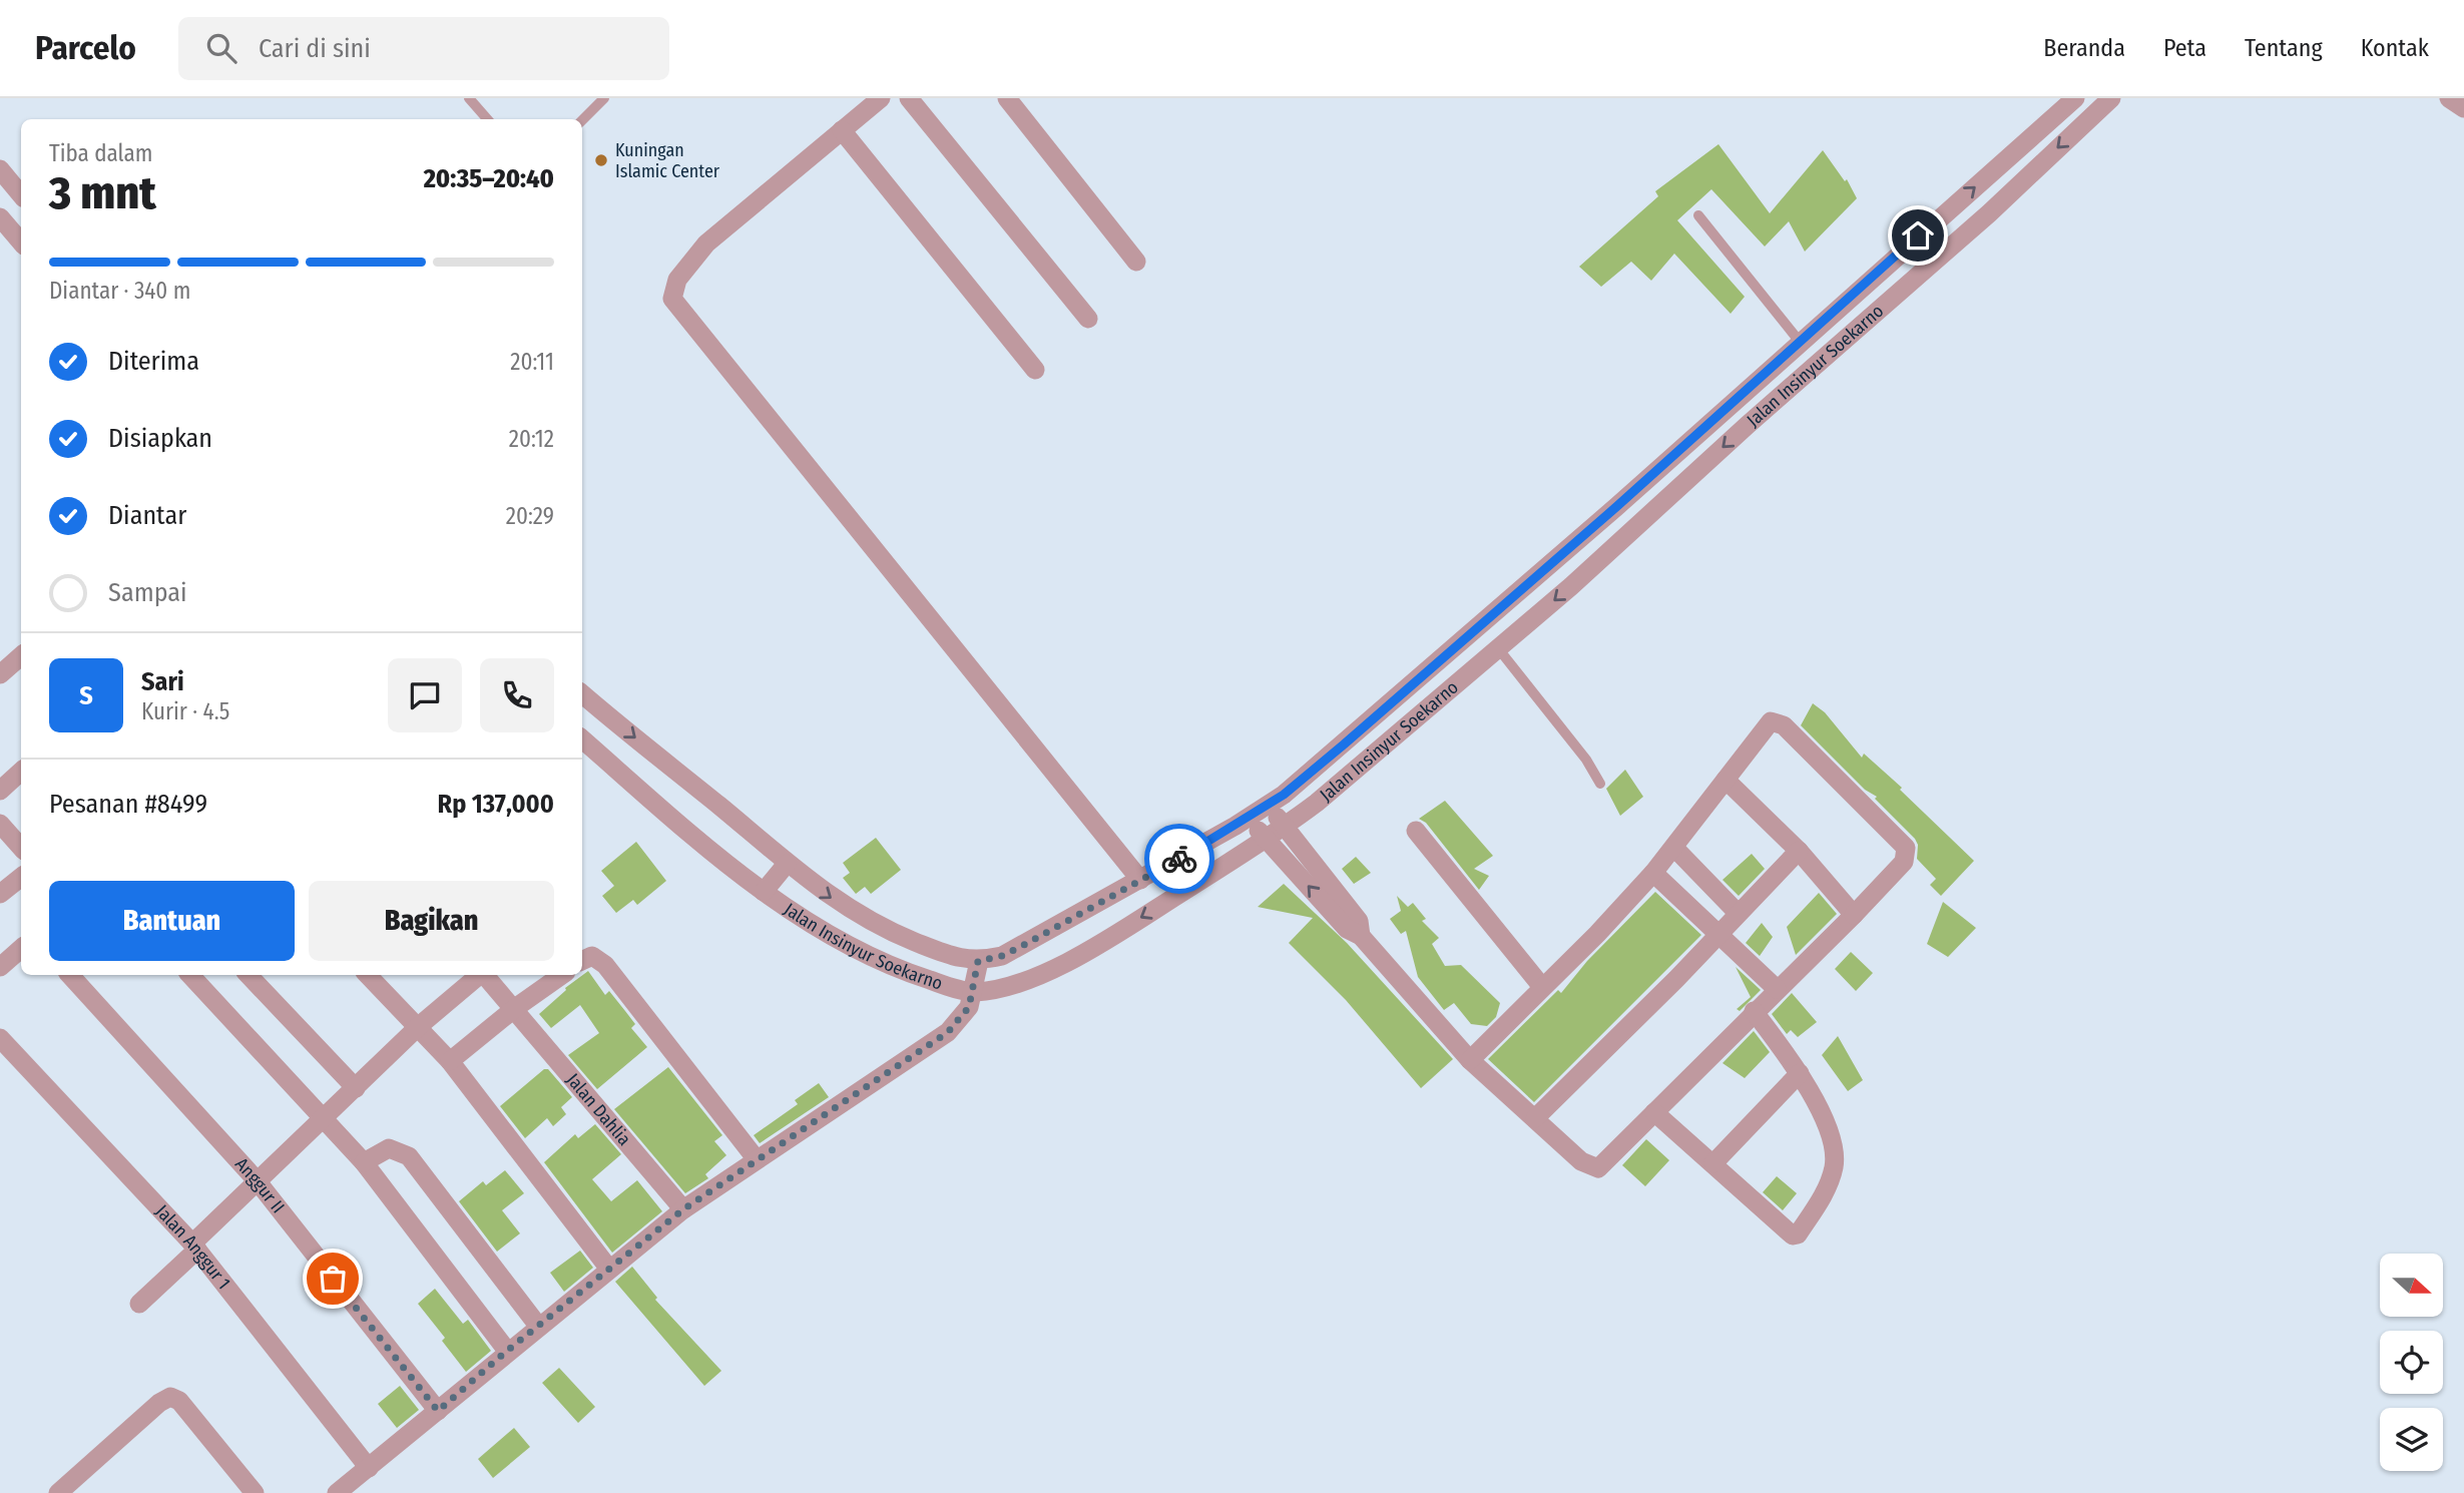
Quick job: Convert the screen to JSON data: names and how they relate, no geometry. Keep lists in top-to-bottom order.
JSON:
{
  "streets": {
    "street": [
      "Jalan Insinyur Soekarno",
      "Jalan Dahlia",
      "Anggur II",
      "Jalan Anggur 1"
    ]
  },
  "places": ["Kuningan Islamic Center"],
  "north": "right",
  "page": {
    "header": "Parcelo",
    "search": "Cari di sini",
    "nav": [
      "Beranda",
      "Peta",
      "Tentang",
      "Kontak"
    ],
    "heading": ["3 mnt", "Tiba dalam", "20:35–20:40"],
    "panel": [
      "Sari",
      "Kurir · 4.5",
      "Pesanan #8499",
      "Rp 137,000"
    ],
    "bar": "Diantar · 340 m",
    "list": [
      ["Diterima", "20:11"],
      ["Disiapkan", "20:12"],
      ["Diantar", "20:29"],
      "Sampai"
    ],
    "round": "S",
    "buttons": ["Bantuan", "Bagikan"]
  }
}
